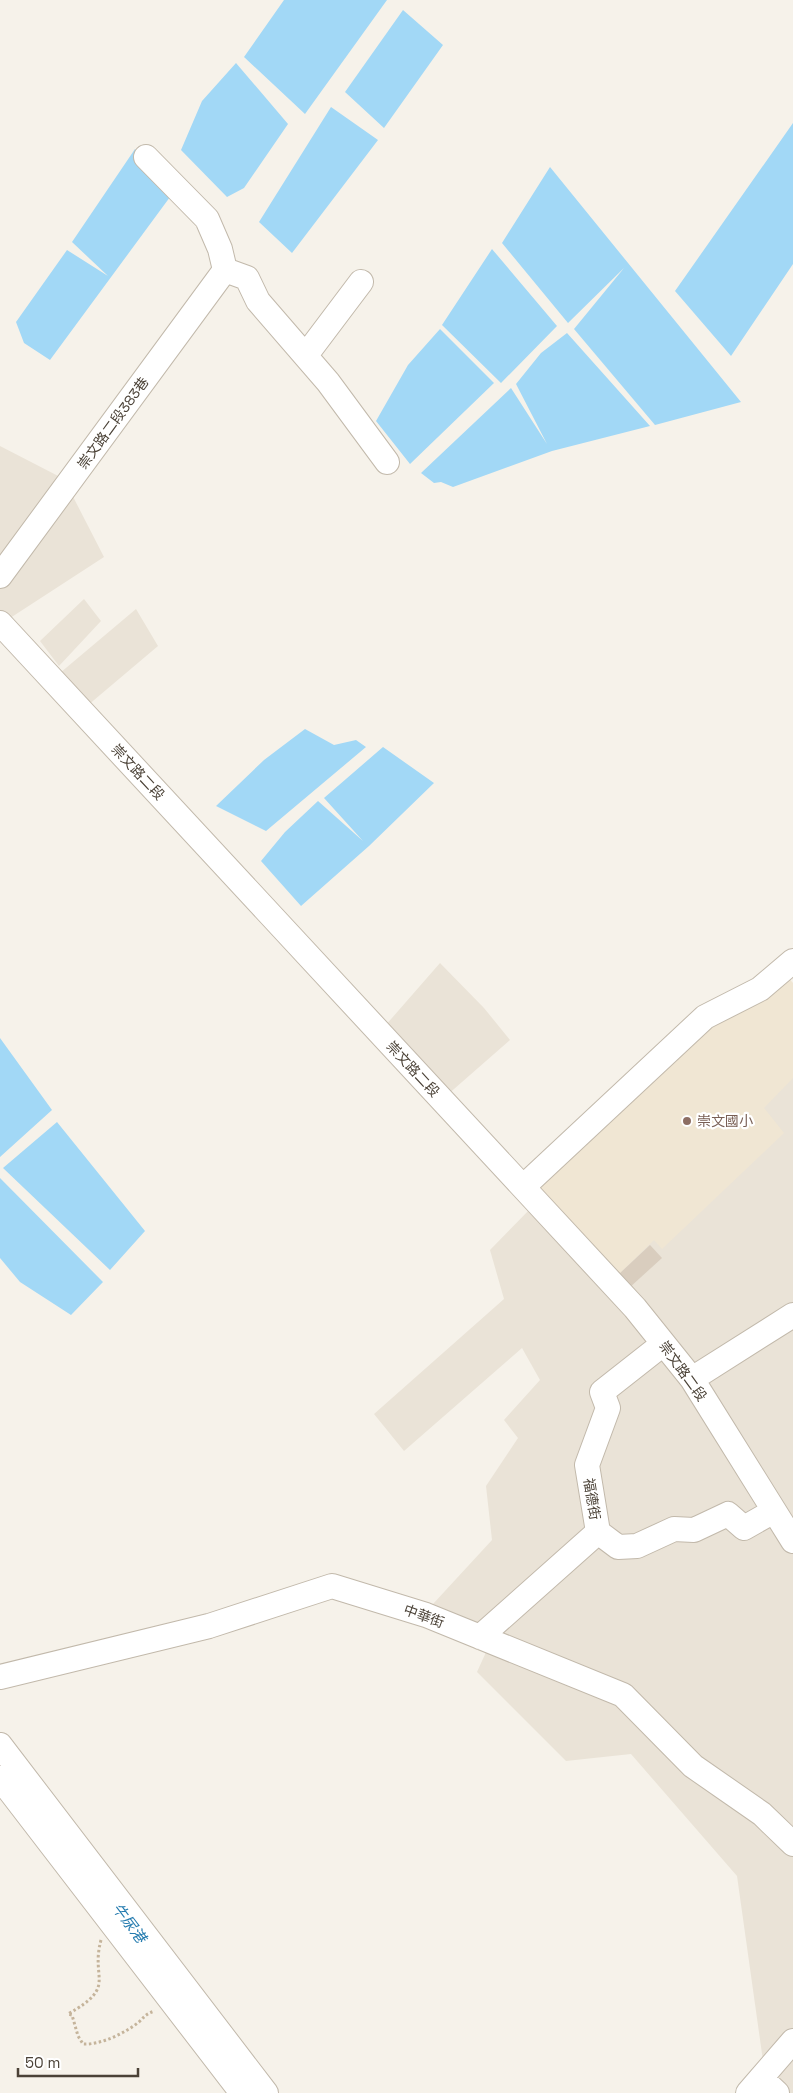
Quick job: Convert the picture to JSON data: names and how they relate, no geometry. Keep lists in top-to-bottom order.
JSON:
{
  "streets": {
    "street": [
      "崇文路二段383巷",
      "崇文路二段",
      "福德街",
      "中華街"
    ]
  },
  "crossings": [
    ["崇文路二段", "福德街"],
    ["福德街", "中華街"]
  ],
  "water": ["牛尿港"],
  "places": ["崇文國小"],
  "scale_bar": "50 m"
}
